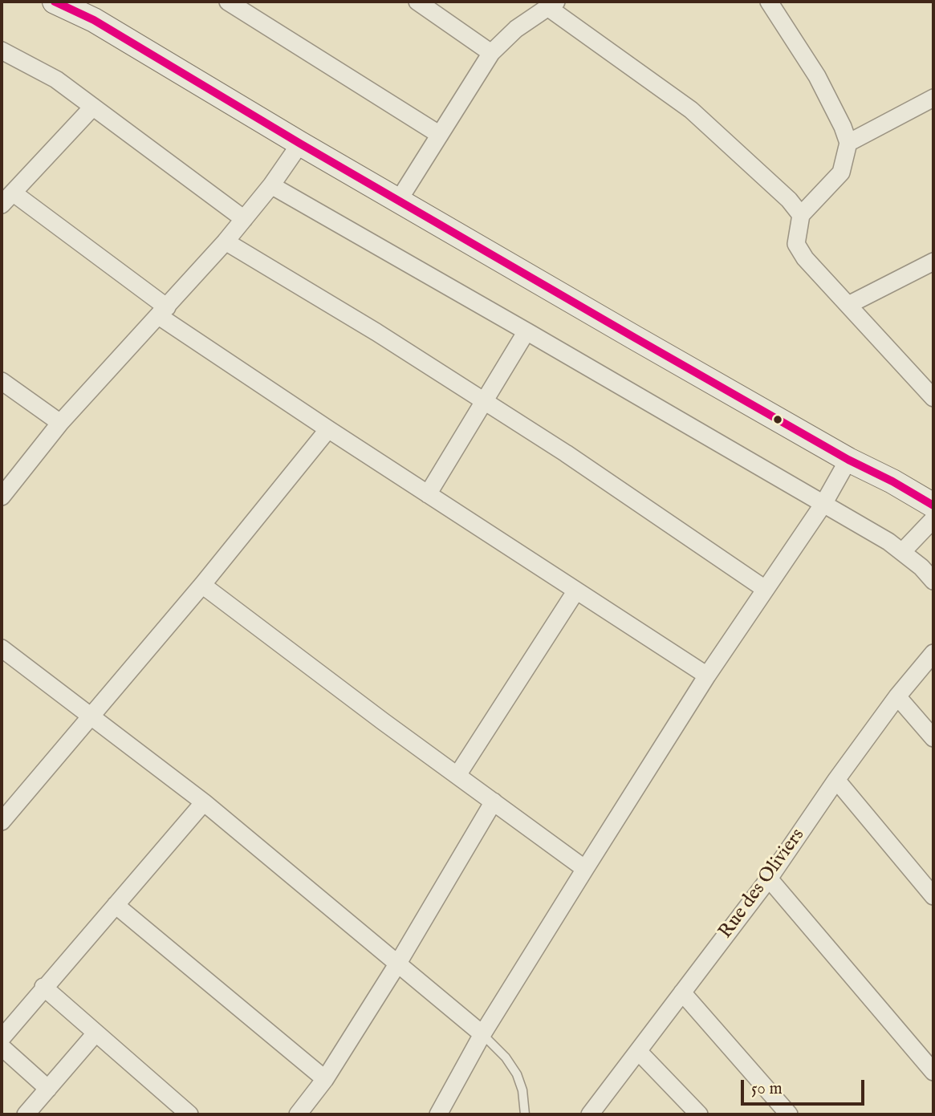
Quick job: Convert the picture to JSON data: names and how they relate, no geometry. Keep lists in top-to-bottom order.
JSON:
{
  "streets": {
    "street": ["Rue des Oliviers"]
  },
  "scale_bar": "50 m"
}
